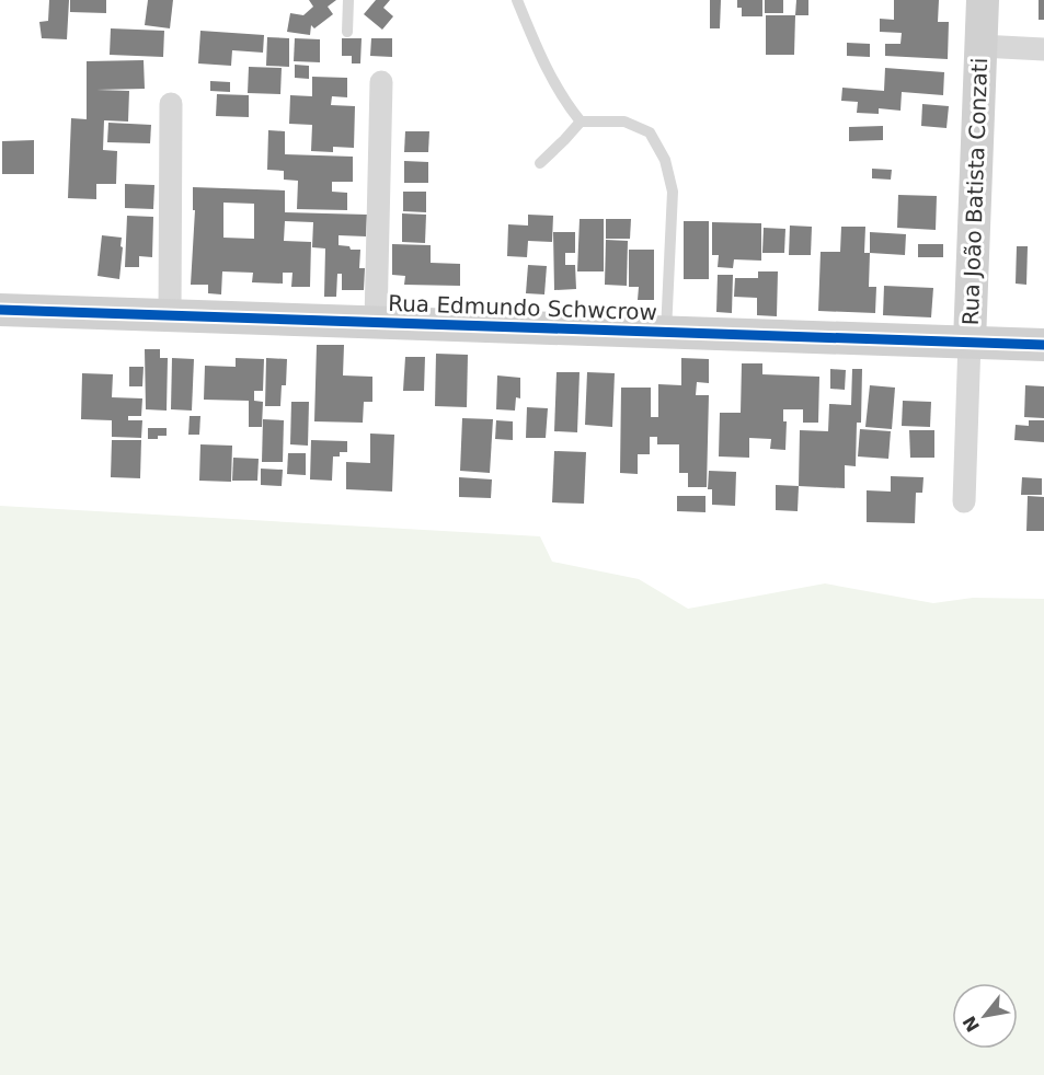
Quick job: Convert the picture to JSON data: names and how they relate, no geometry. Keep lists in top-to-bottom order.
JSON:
{
  "streets": {
    "street": ["Rua João Batista Conzati", "Rua Edmundo Schwcrow"]
  },
  "crossings": [
    ["Rua João Batista Conzati", "Rua Edmundo Schwcrow"]
  ],
  "north": "bottom left"
}
